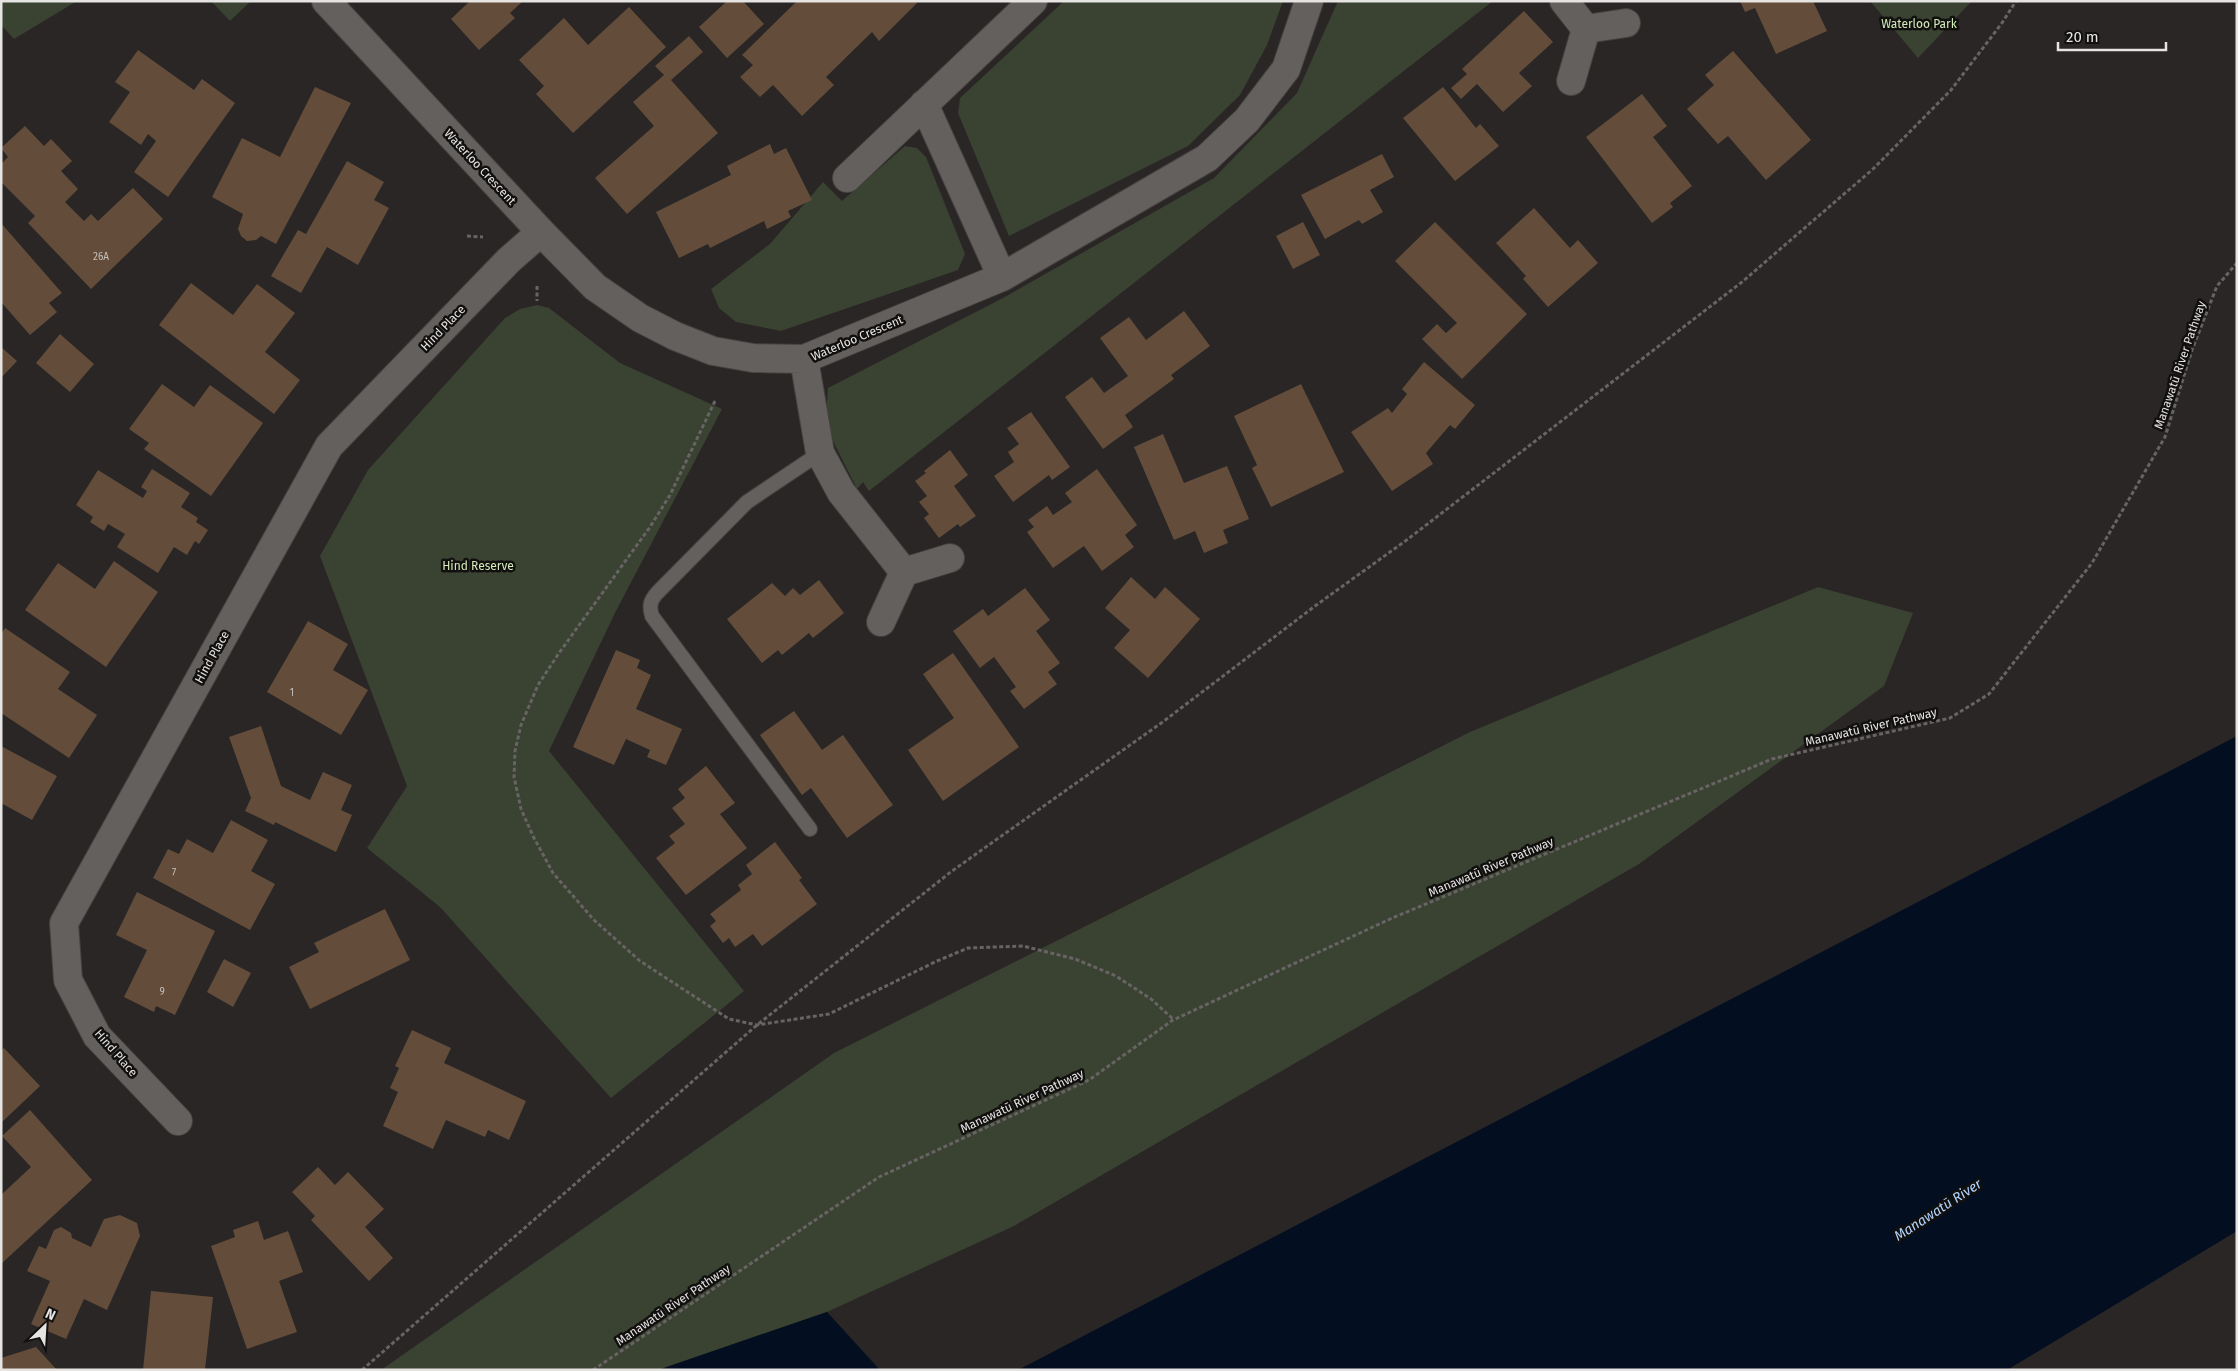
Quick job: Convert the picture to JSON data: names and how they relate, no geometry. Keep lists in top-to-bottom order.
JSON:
{
  "streets": {
    "street": ["Waterloo Crescent", "Hind Place"],
    "path": ["Manawatū River Pathway"]
  },
  "crossings": [
    ["Waterloo Crescent", "Hind Place"]
  ],
  "water": ["Manawatū River"],
  "parks": ["Waterloo Park", "Hind Reserve"],
  "house_numbers": [
    "26A",
    "1",
    "7",
    "9"
  ],
  "scale_bar": "20 m",
  "north": "top right"
}
